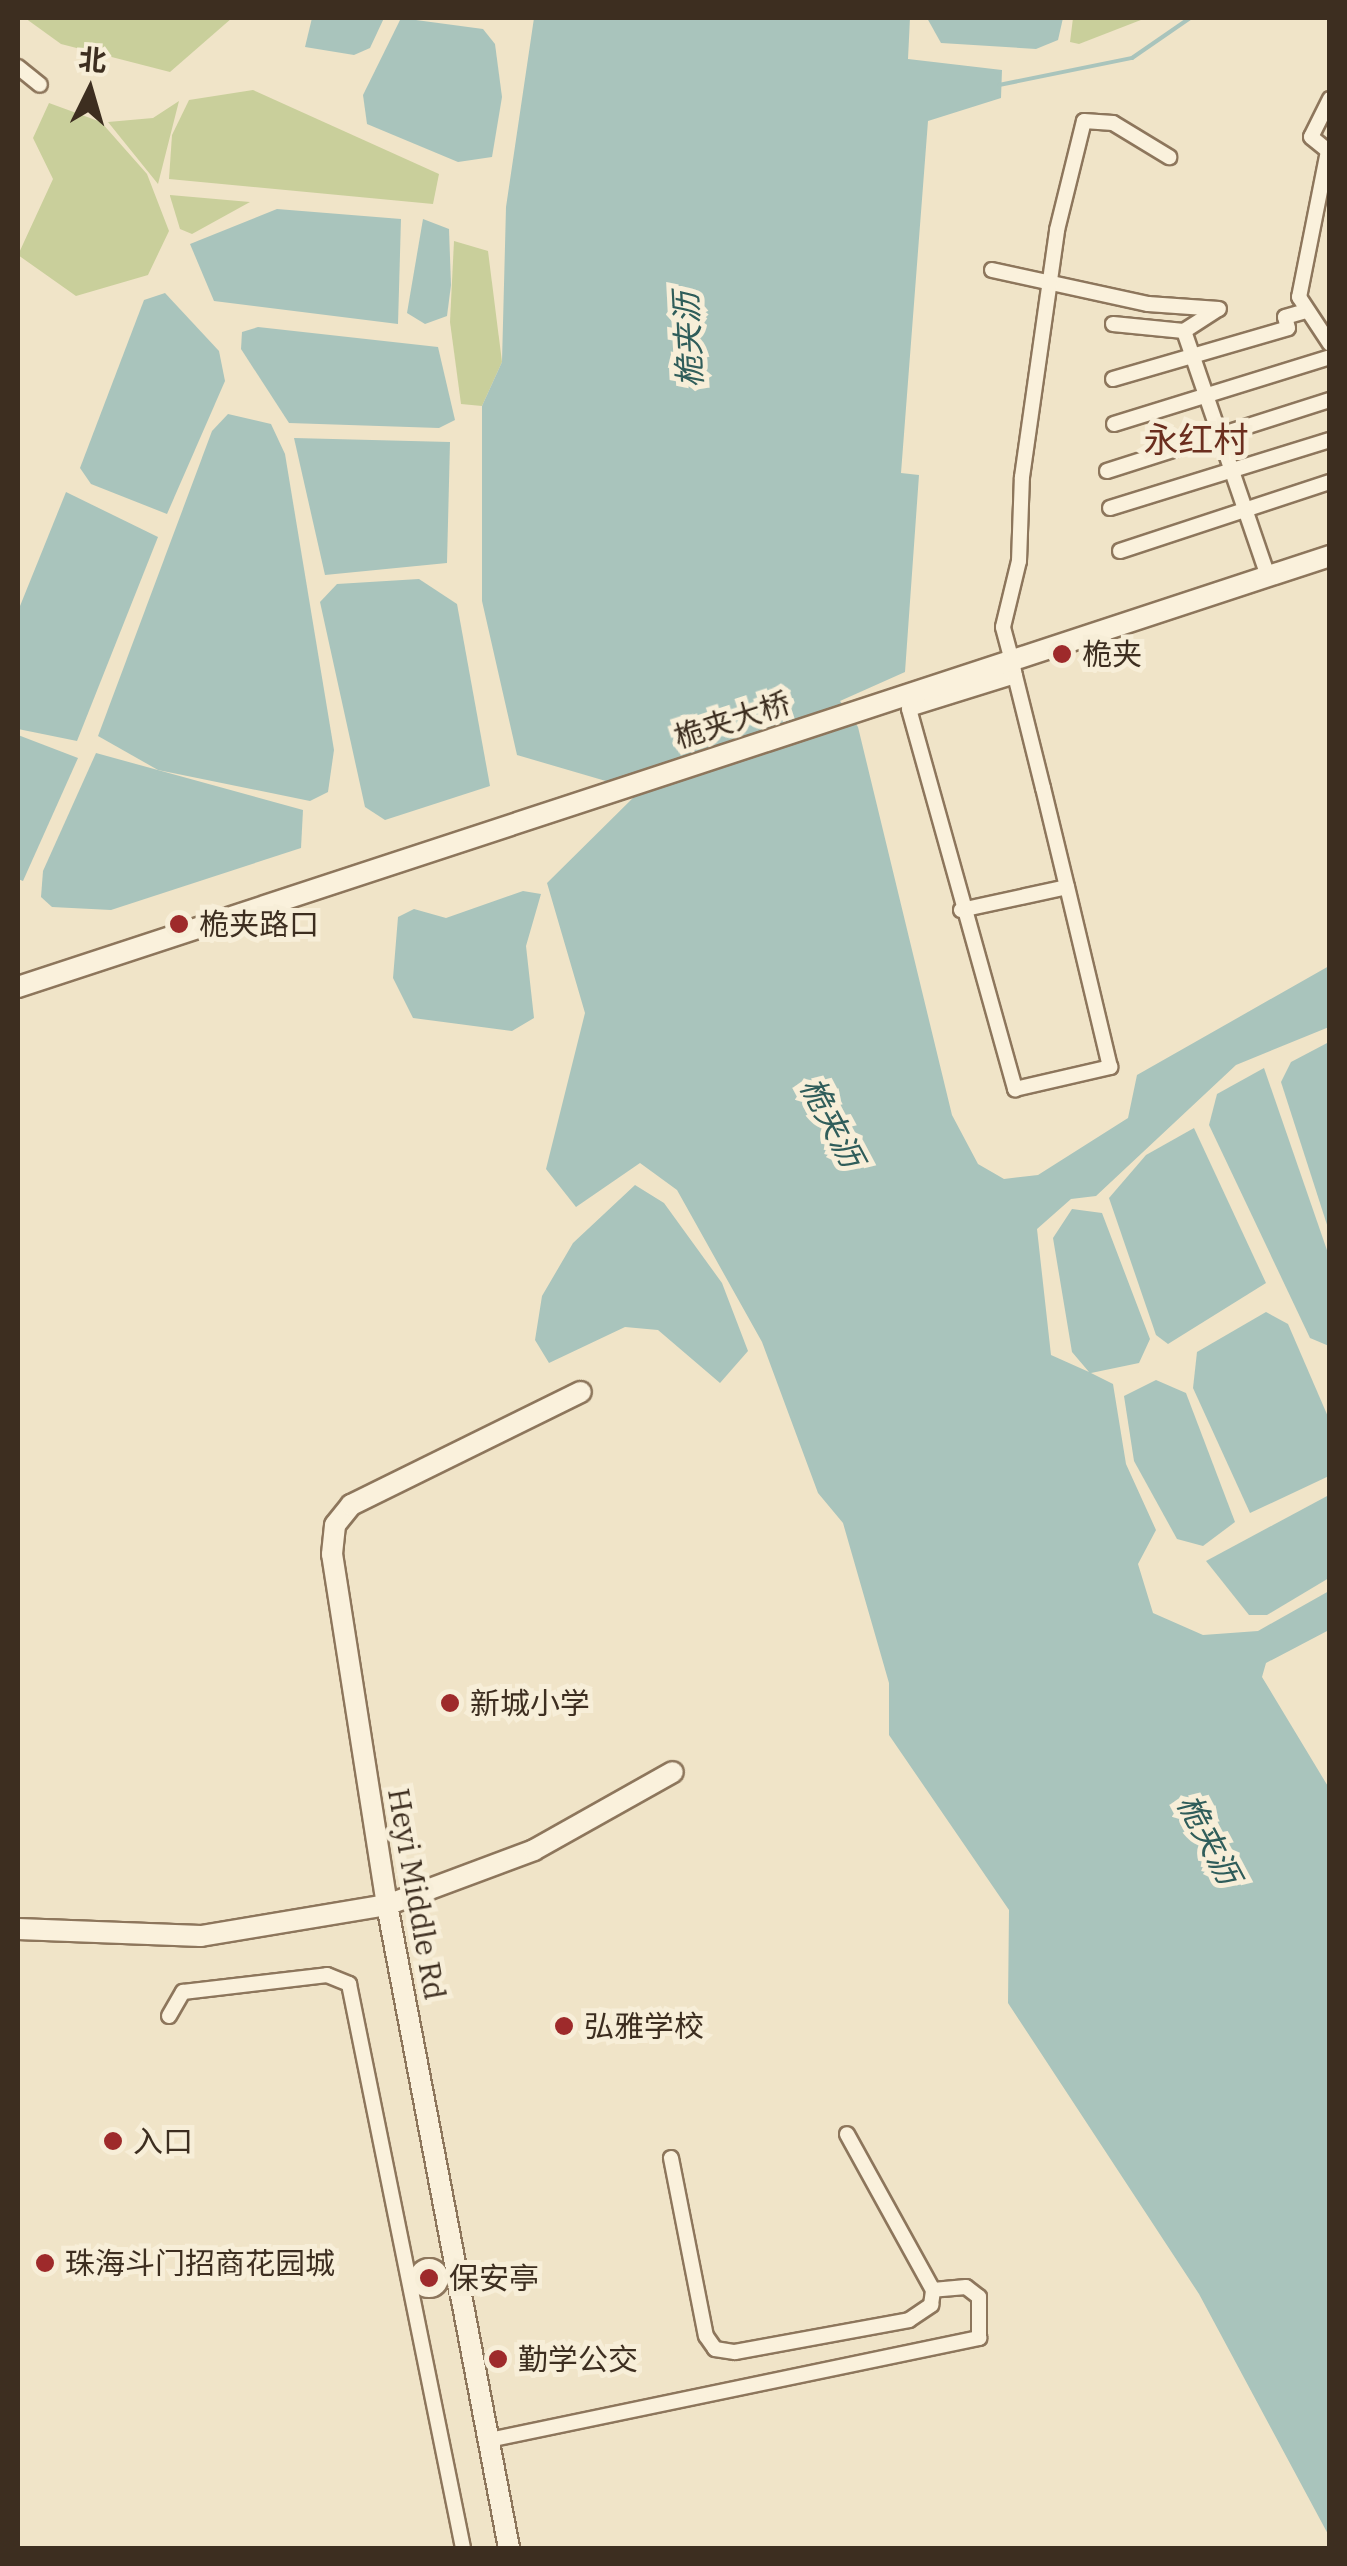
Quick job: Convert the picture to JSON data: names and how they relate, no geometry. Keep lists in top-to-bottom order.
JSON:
{
  "streets": {
    "street": ["桅夹大桥", "Heyi Middle Rd"]
  },
  "districts": ["永红村"],
  "water": ["桅夹沥"],
  "places": [
    "桅夹",
    "桅夹路口",
    "新城小学",
    "弘雅学校",
    "入口",
    "珠海斗门招商花园城",
    "保安亭",
    "勤学公交"
  ],
  "north": "top"
}
